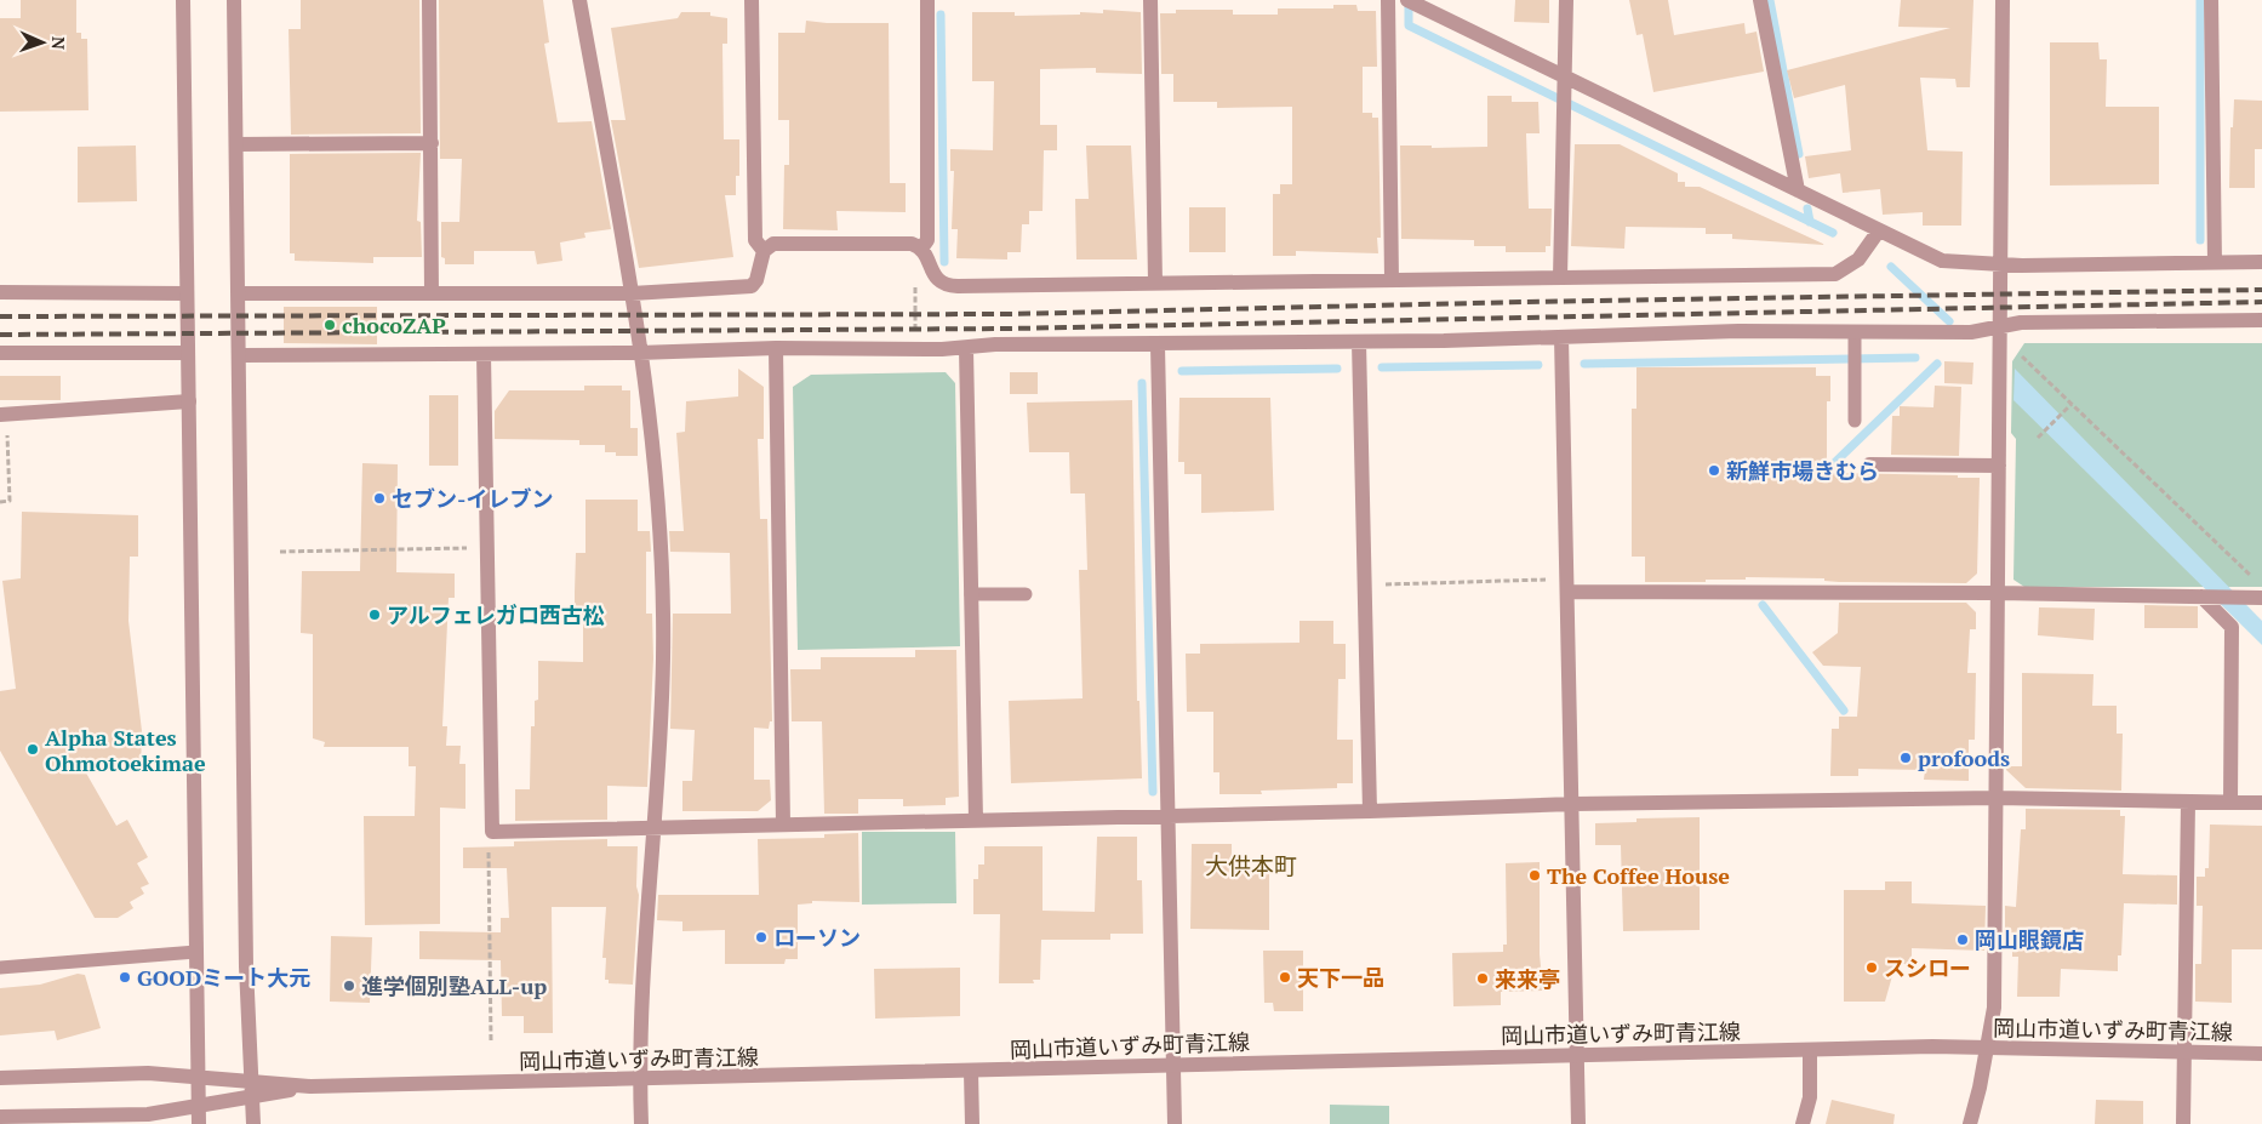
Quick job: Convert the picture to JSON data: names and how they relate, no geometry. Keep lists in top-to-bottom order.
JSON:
{
  "streets": {
    "street": ["岡山市道いずみ町青江線"]
  },
  "districts": ["大供本町"],
  "places": [
    "chocoZAP",
    "新鮮市場きむら",
    "セブン-イレブン",
    "アルフェレガロ西古松",
    "Alpha States Ohmotoekimae",
    "profoods",
    "The Coffee House",
    "ローソン",
    "岡山眼鏡店",
    "スシロー",
    "GOODミート大元",
    "天下一品",
    "来来亭",
    "進学個別塾ALL-up"
  ],
  "north": "right"
}
